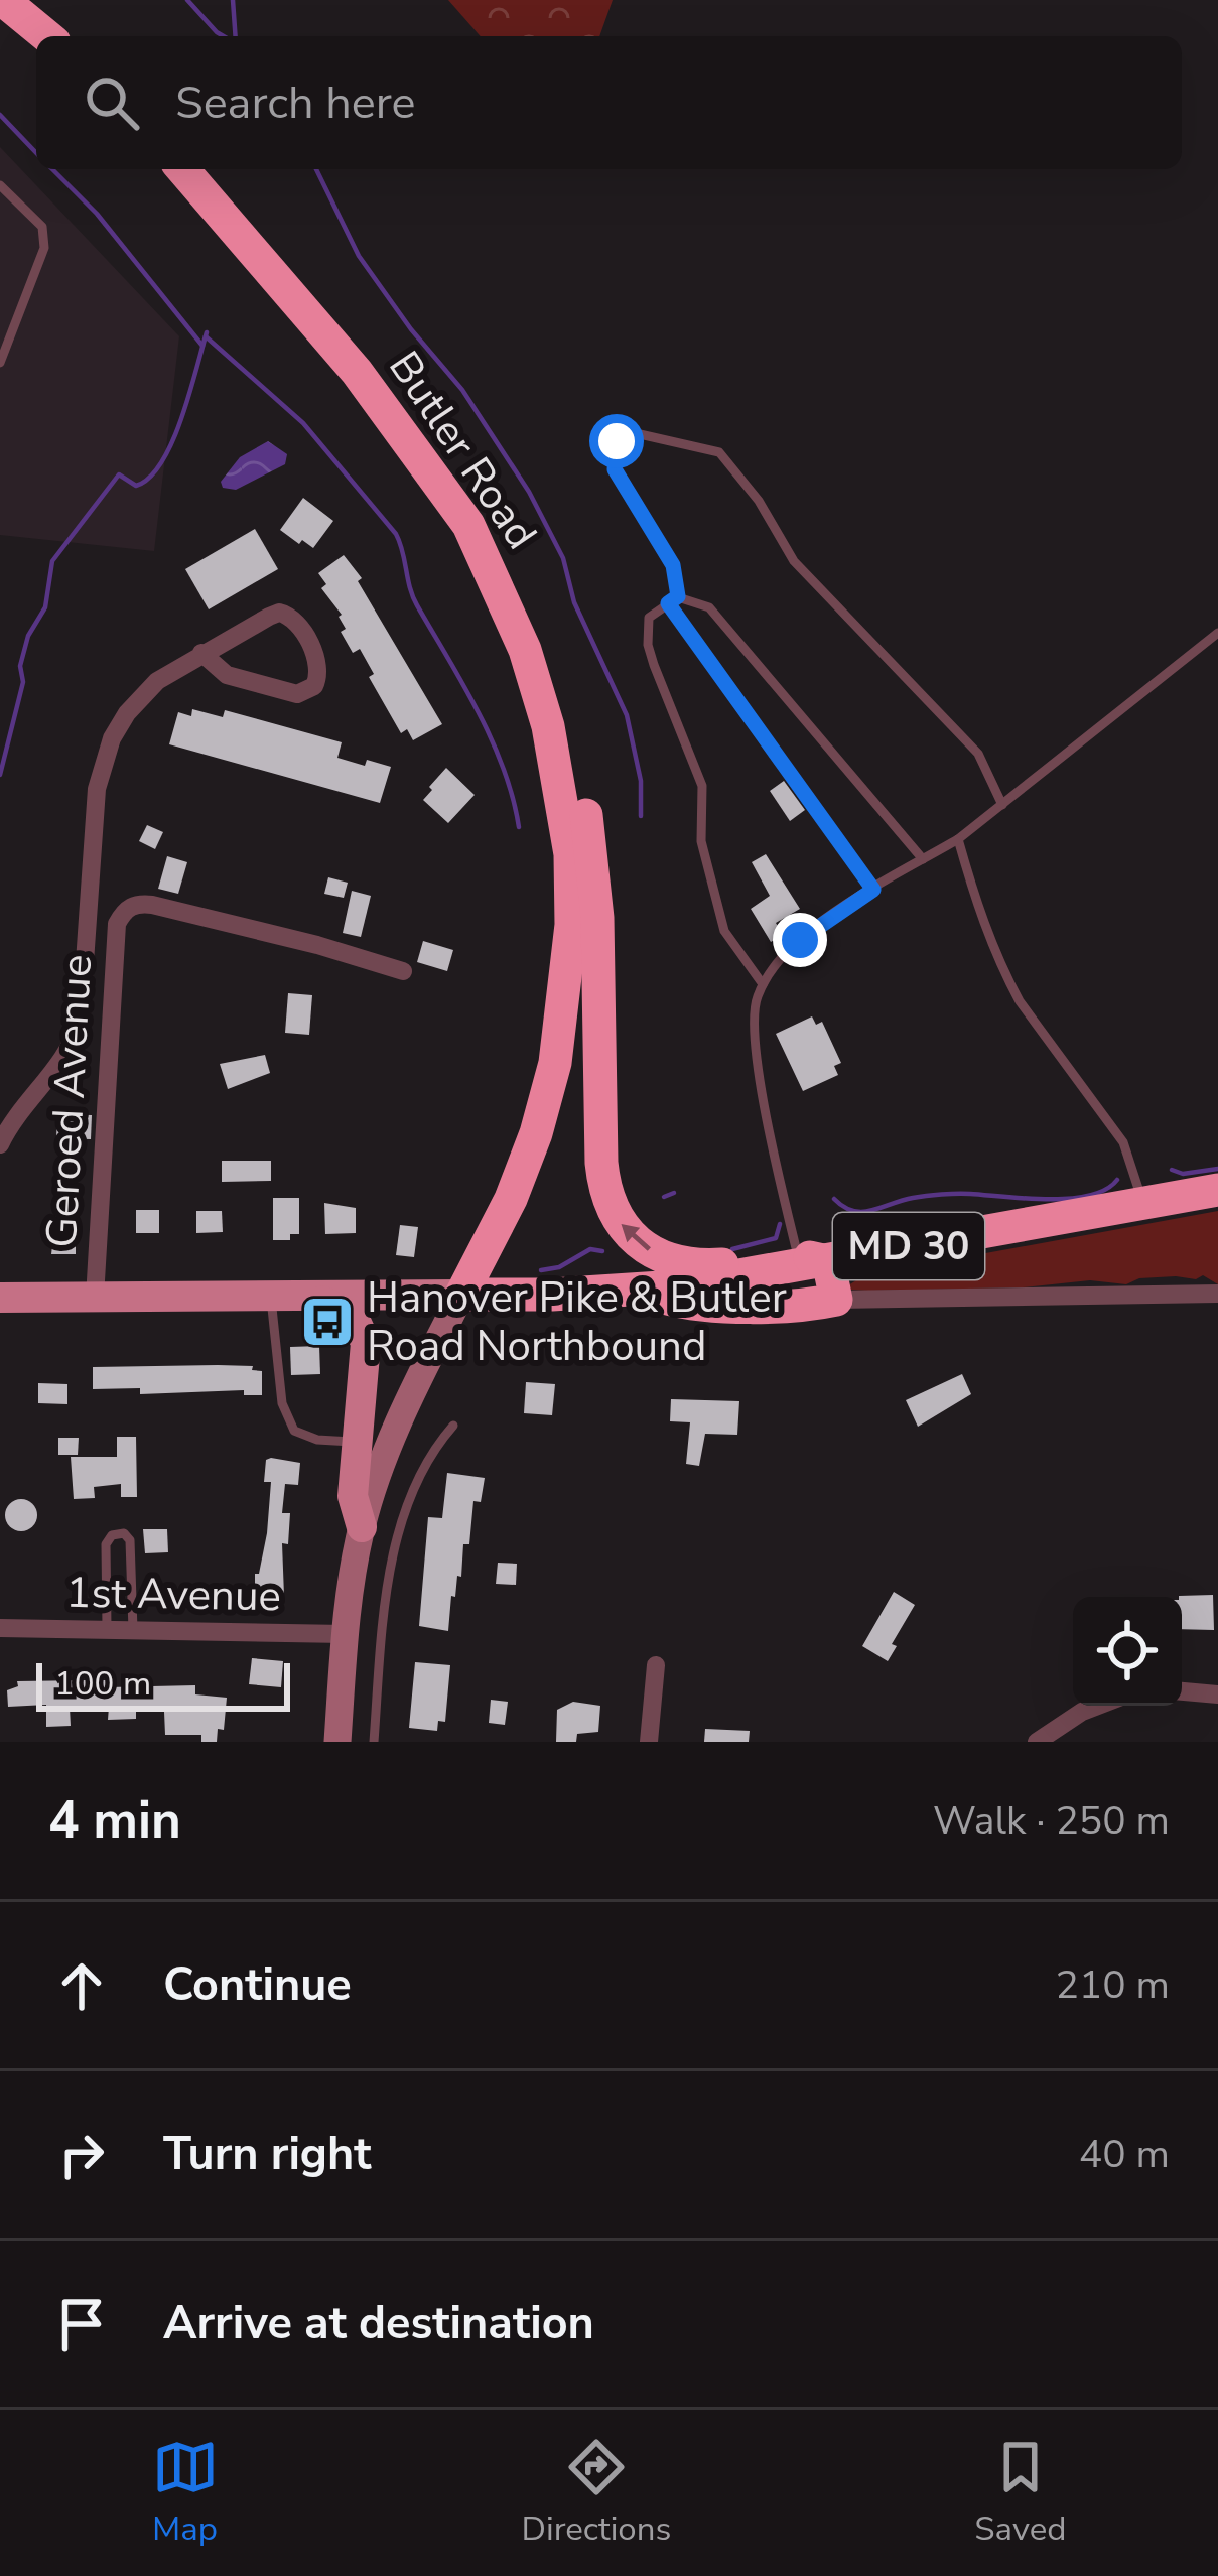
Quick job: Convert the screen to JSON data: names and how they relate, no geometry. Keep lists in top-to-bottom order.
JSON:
{
  "streets": {
    "highway": ["Butler Road", "MD 30"],
    "street": ["Geroed Avenue", "1st Avenue"]
  },
  "crossings": [
    ["Butler Road", "MD 30"],
    ["Butler Road", "1st Avenue"],
    ["Geroed Avenue", "MD 30"]
  ],
  "places": {
    "bus stop": ["Hanover Pike & Butler Road Northbound"]
  },
  "scale_bar": "100 m",
  "page": {
    "search": "Search here",
    "scale": "100 m",
    "heading": ["4 min", "Walk · 250 m"],
    "list": [
      ["Continue", "210 m"],
      ["Turn right", "40 m"],
      "Arrive at destination"
    ],
    "nav": ["Map", "Directions", "Saved"]
  }
}
